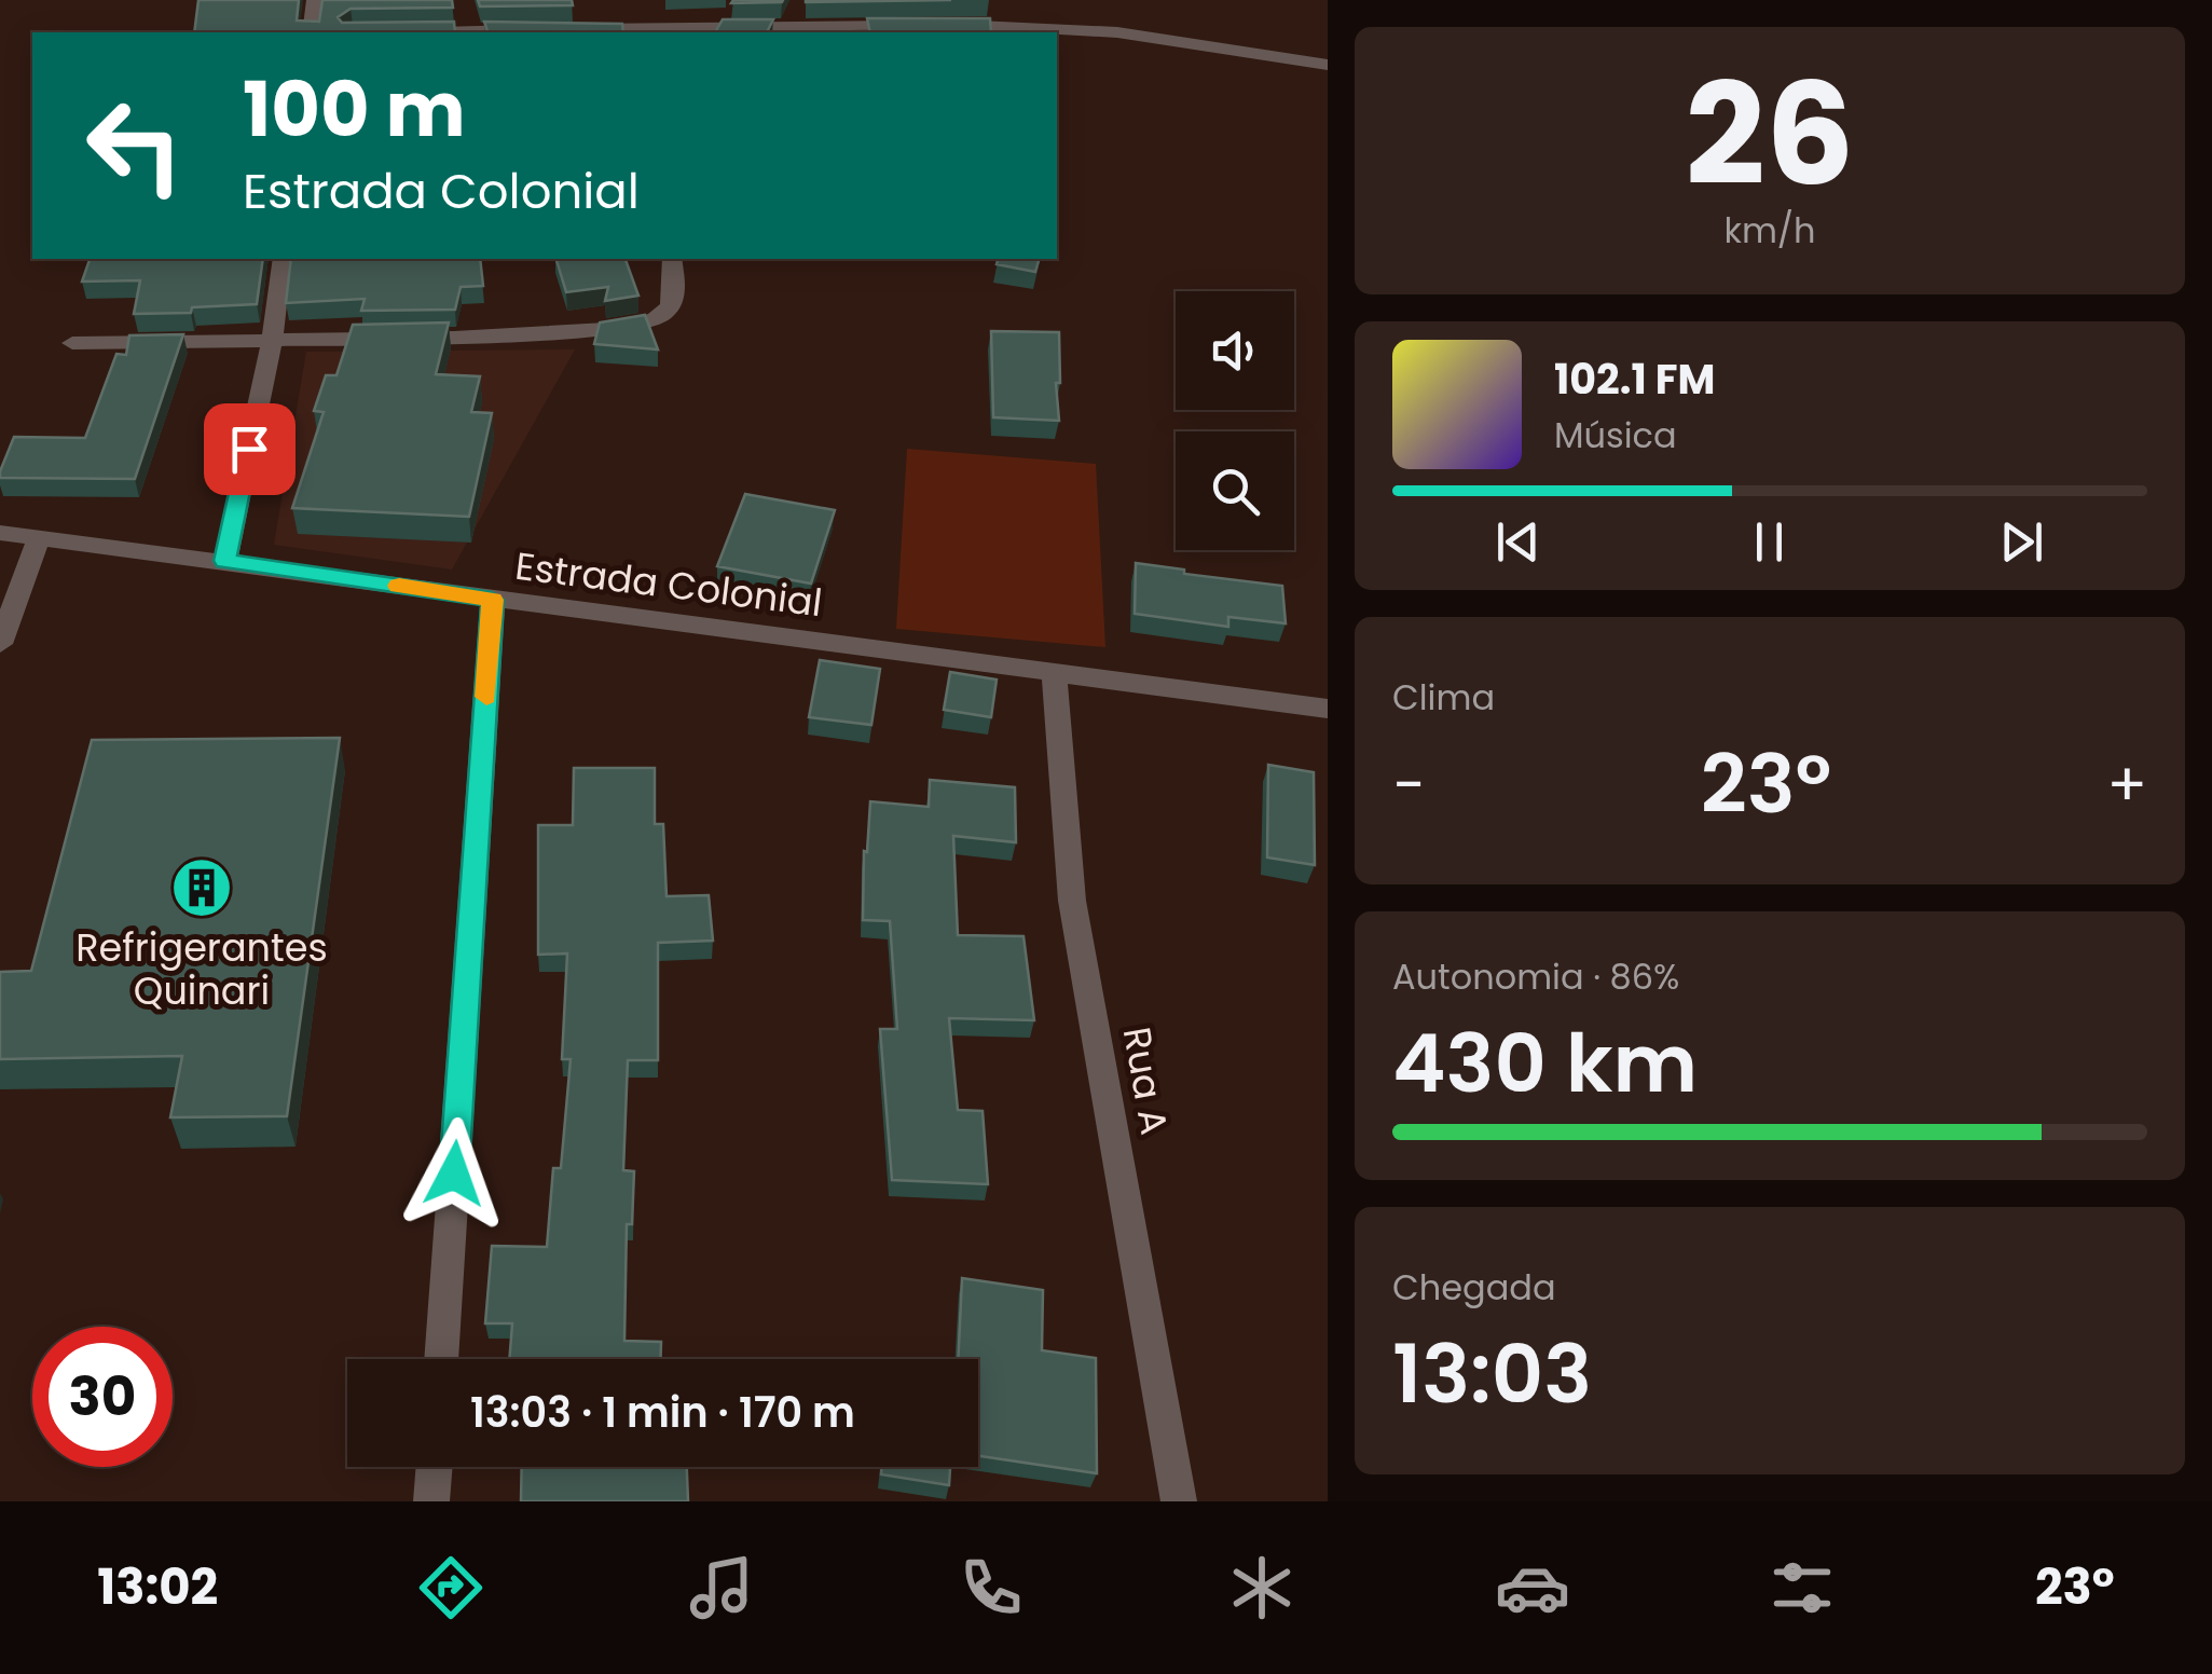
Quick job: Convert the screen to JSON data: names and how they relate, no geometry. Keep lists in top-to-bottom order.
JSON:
{
  "streets": {
    "street": ["Estrada Colonial", "Rua A"]
  },
  "crossings": [
    ["Estrada Colonial", "Rua A"]
  ],
  "places": {
    "building": ["Refrigerantes Quinari"]
  },
  "page": {
    "tile": [
      ["26", "km/h"],
      "Clima",
      ["Autonomia · 86%", "430 km"],
      ["Chegada", "13:03"]
    ],
    "turn": ["100 m", "Estrada Colonial"],
    "song": ["102.1 FM", "Música"],
    "heat": ["−", "23°", "+"],
    "limit": "30",
    "trip": "13:03 · 1 min · 170 m",
    "tabs": ["13:02", "23°"]
  }
}
